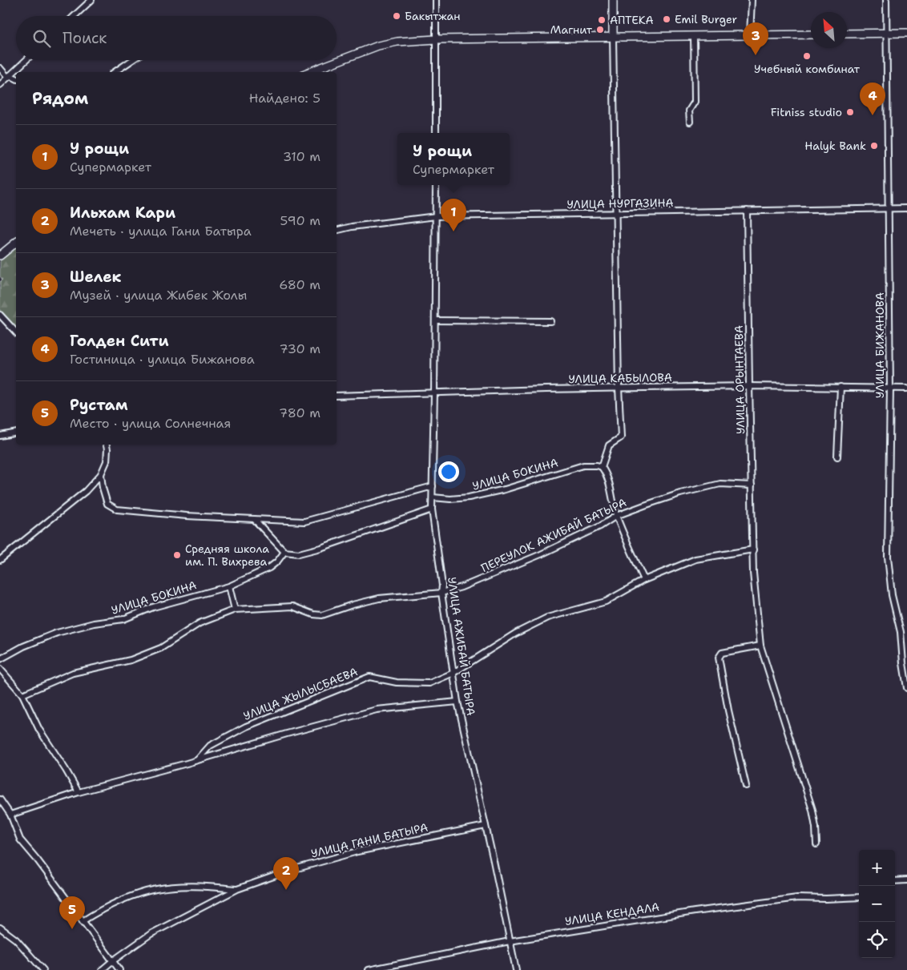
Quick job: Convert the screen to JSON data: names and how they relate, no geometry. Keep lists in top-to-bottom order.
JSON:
{
  "streets": {
    "street": [
      "УЛИЦА НУРГАЗИНА",
      "УЛИЦА БИЖАНОВА",
      "УЛИЦА КАБЫЛОВА",
      "УЛИЦА ОРЫНТАЕВА",
      "УЛИЦА БОКИНА",
      "ПЕРЕУЛОК АЖИБАЙ БАТЫРА",
      "УЛИЦА АЖИБАЙ БАТЫРА",
      "УЛИЦА ЖЫЛЫСБАЕВА",
      "УЛИЦА ГАНИ БАТЫРА",
      "УЛИЦА КЕНДАЛА"
    ]
  },
  "crossings": [
    ["УЛИЦА НУРГАЗИНА", "УЛИЦА БИЖАНОВА"],
    ["УЛИЦА НУРГАЗИНА", "УЛИЦА ОРЫНТАЕВА"],
    ["УЛИЦА НУРГАЗИНА", "УЛИЦА АЖИБАЙ БАТЫРА"],
    ["УЛИЦА БИЖАНОВА", "УЛИЦА КАБЫЛОВА"],
    ["УЛИЦА КАБЫЛОВА", "УЛИЦА ОРЫНТАЕВА"],
    ["УЛИЦА КАБЫЛОВА", "УЛИЦА АЖИБАЙ БАТЫРА"],
    ["УЛИЦА ОРЫНТАЕВА", "ПЕРЕУЛОК АЖИБАЙ БАТЫРА"],
    ["УЛИЦА ОРЫНТАЕВА", "УЛИЦА ЖЫЛЫСБАЕВА"],
    ["УЛИЦА БОКИНА", "УЛИЦА АЖИБАЙ БАТЫРА"],
    ["ПЕРЕУЛОК АЖИБАЙ БАТЫРА", "УЛИЦА АЖИБАЙ БАТЫРА"],
    ["УЛИЦА АЖИБАЙ БАТЫРА", "УЛИЦА ЖЫЛЫСБАЕВА"],
    ["УЛИЦА АЖИБАЙ БАТЫРА", "УЛИЦА ГАНИ БАТЫРА"],
    ["УЛИЦА АЖИБАЙ БАТЫРА", "УЛИЦА КЕНДАЛА"]
  ],
  "places": [
    "Бакытжан",
    "Emil Burger",
    "АПТЕКА",
    "Магнит",
    "Учебный комбинат",
    "Fitniss studio",
    "Halyk Bank",
    "Средняя школа им. П. Вихрева"
  ],
  "north": "top left",
  "page": {
    "search": "Поиск",
    "pins": [
      "3",
      "4",
      "1",
      "2",
      "5"
    ],
    "heading": ["Рядом", "Найдено: 5"],
    "list": [
      {
        "mark": "1",
        "name": "У рощи",
        "note": "Супермаркет",
        "value": "310 m"
      },
      {
        "mark": "2",
        "name": "Ильхам Кари",
        "note": "Мечеть · улица Гани Батыра",
        "value": "590 m"
      },
      {
        "mark": "3",
        "name": "Шелек",
        "note": "Музей · улица Жибек Жолы",
        "value": "680 m"
      },
      {
        "mark": "4",
        "name": "Голден Сити",
        "note": "Гостиница · улица Бижанова",
        "value": "730 m"
      },
      {
        "mark": "5",
        "name": "Рустам",
        "note": "Место · улица Солнечная",
        "value": "780 m"
      }
    ],
    "popup": ["У рощи", "Супермаркет"],
    "map_buttons": ["+", "−"]
  }
}
